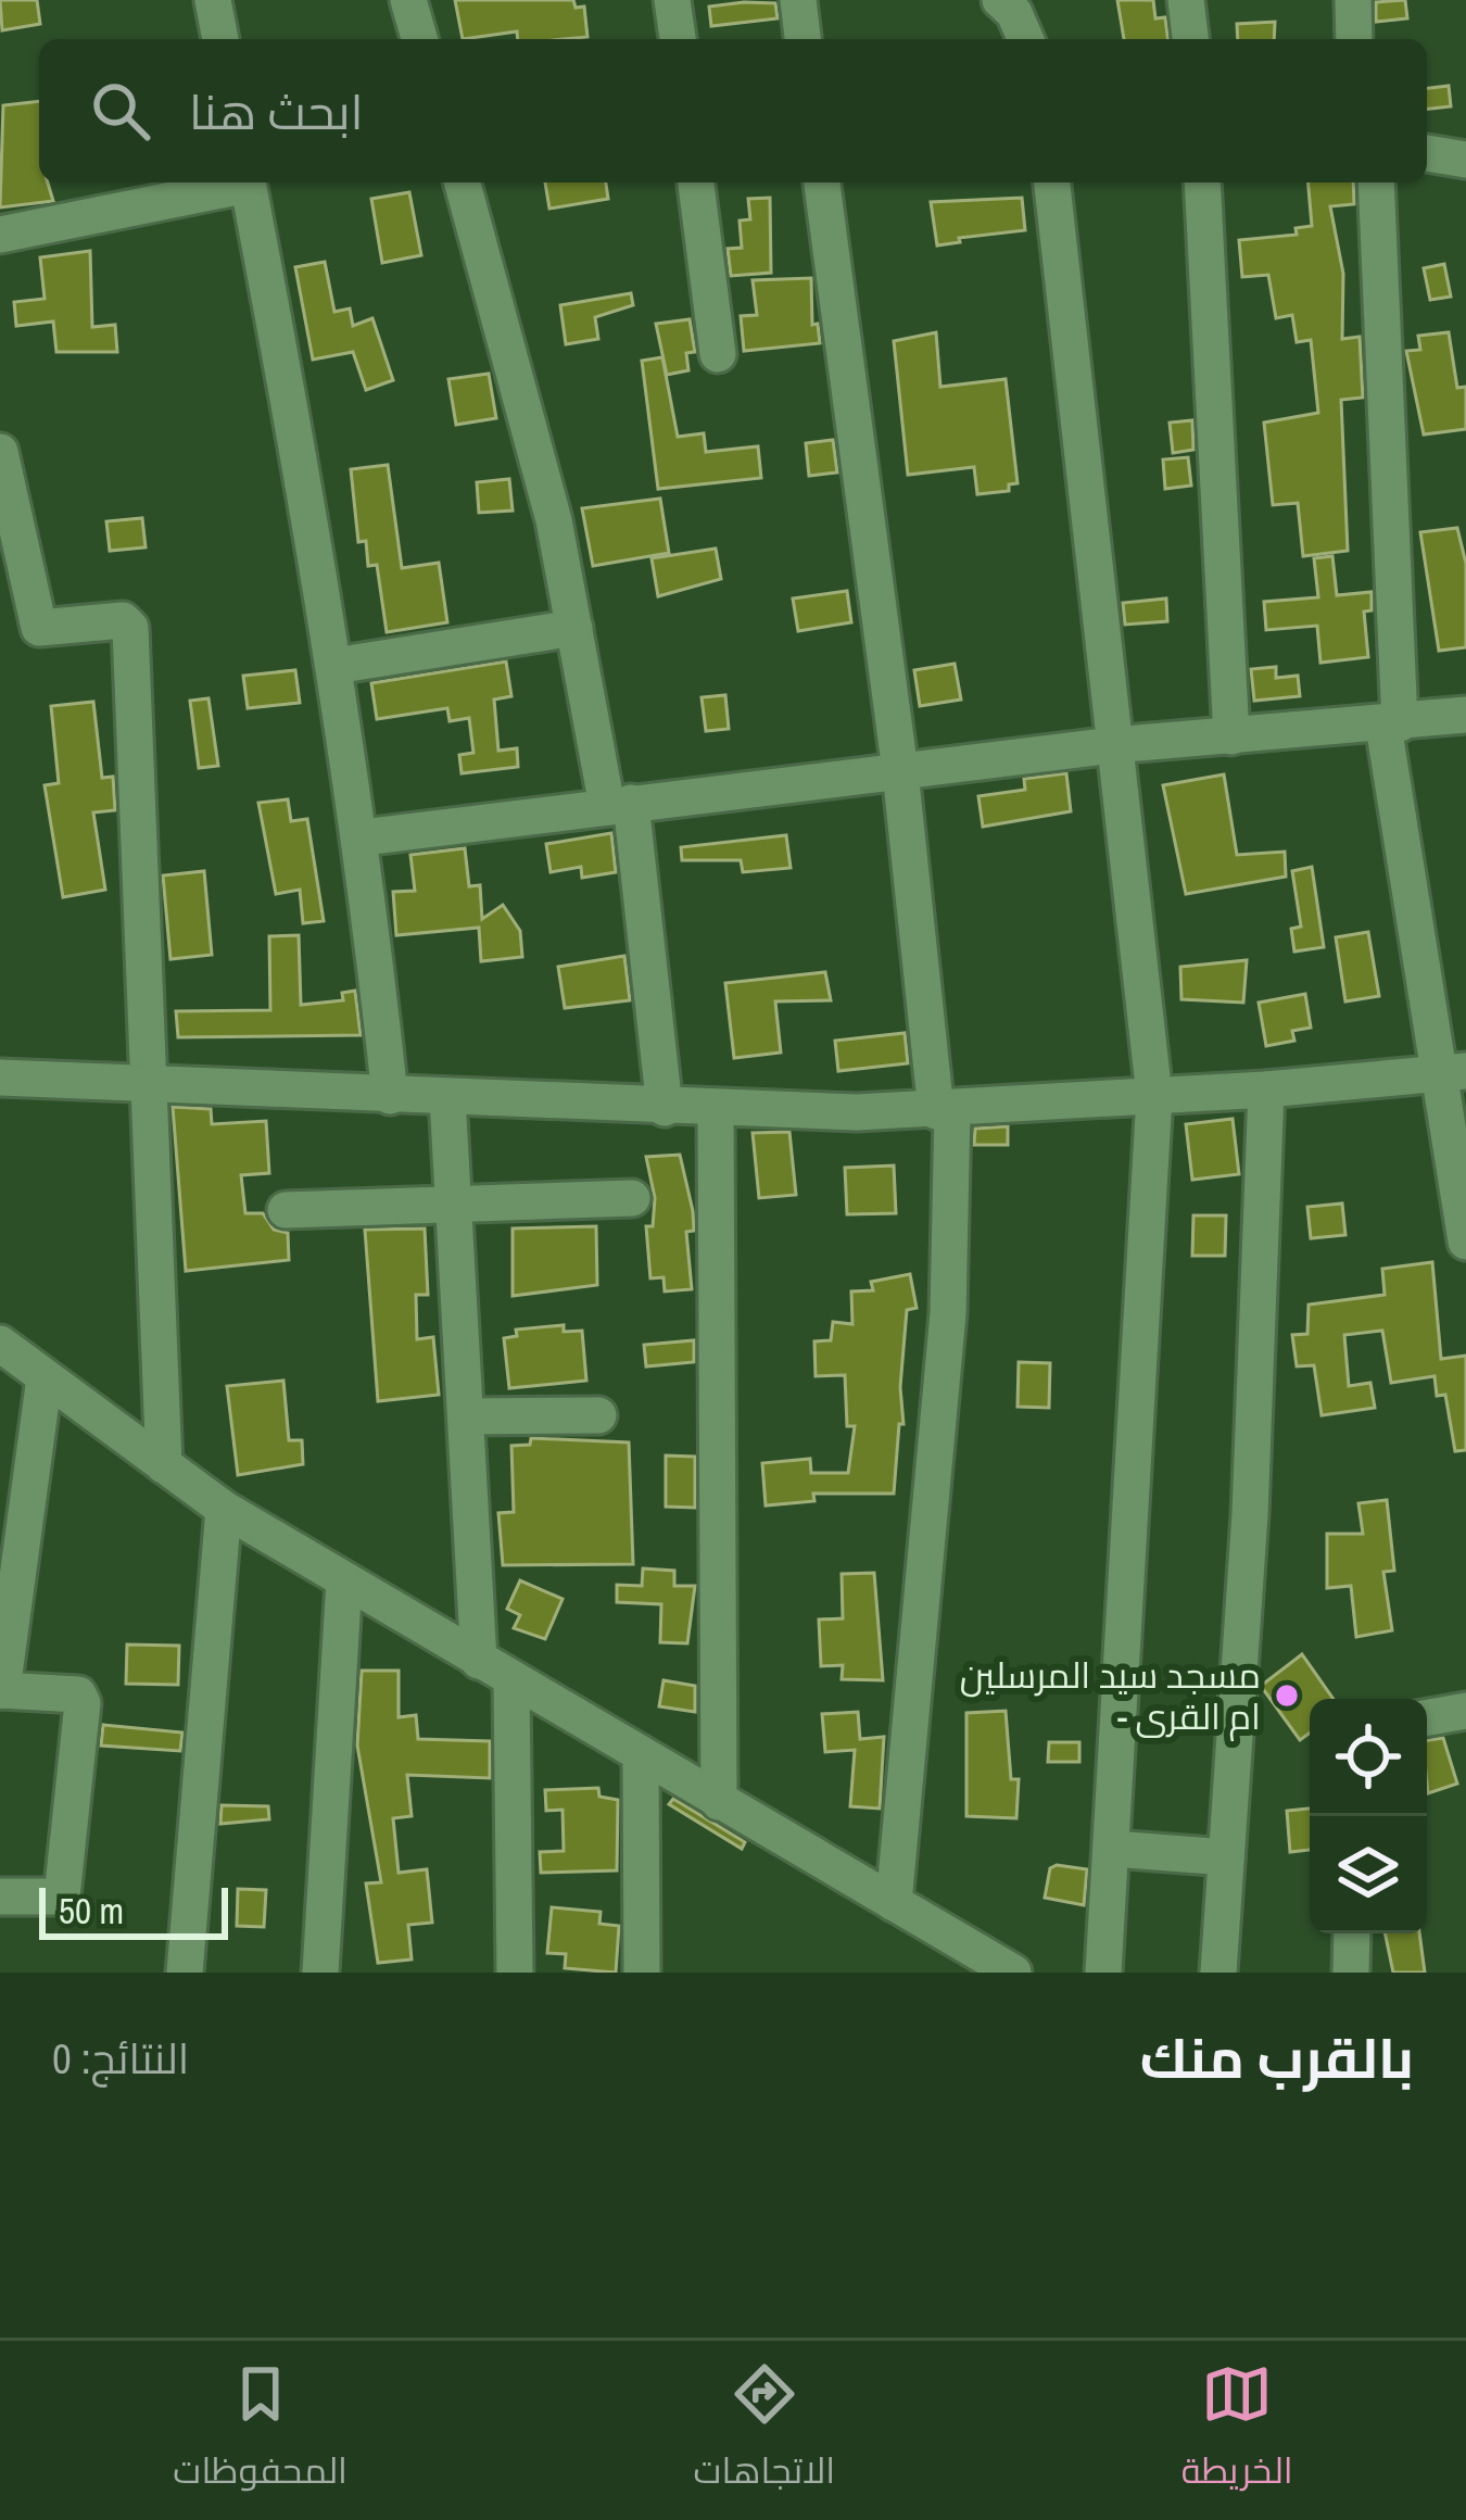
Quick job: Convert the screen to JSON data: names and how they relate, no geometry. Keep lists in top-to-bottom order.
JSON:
{
  "places": ["مسجد سيد المرسلين - ام القرى"],
  "scale_bar": "50 m",
  "page": {
    "search": "ابحث هنا",
    "scale": "50 m",
    "heading": ["بالقرب منك", "النتائج: 0"],
    "nav": ["الخريطة", "الاتجاهات", "المحفوظات"]
  }
}
